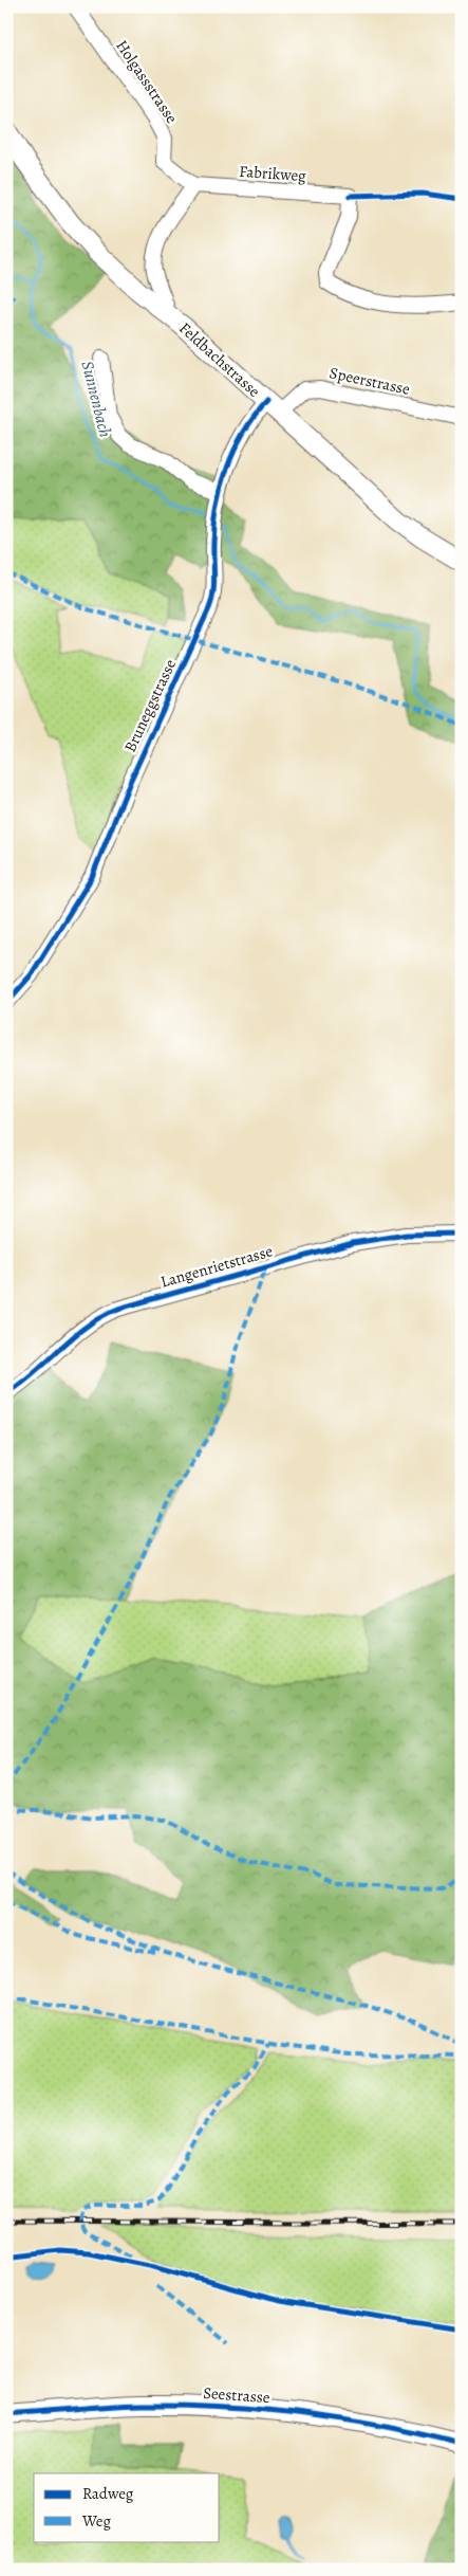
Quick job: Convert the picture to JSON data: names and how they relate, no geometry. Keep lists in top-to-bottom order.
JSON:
{
  "streets": {
    "main road": ["Feldbachstrasse", "Seestrasse"],
    "street": [
      "Holgassstrasse",
      "Fabrikweg",
      "Speerstrasse",
      "Bruneggstrasse",
      "Langenrietstrasse"
    ]
  },
  "crossings": [
    ["Holgassstrasse", "Fabrikweg"],
    ["Feldbachstrasse", "Speerstrasse"],
    ["Feldbachstrasse", "Bruneggstrasse"],
    ["Speerstrasse", "Bruneggstrasse"]
  ],
  "water": ["Sunnenbach"],
  "legend": ["Radweg", "Weg"]
}
